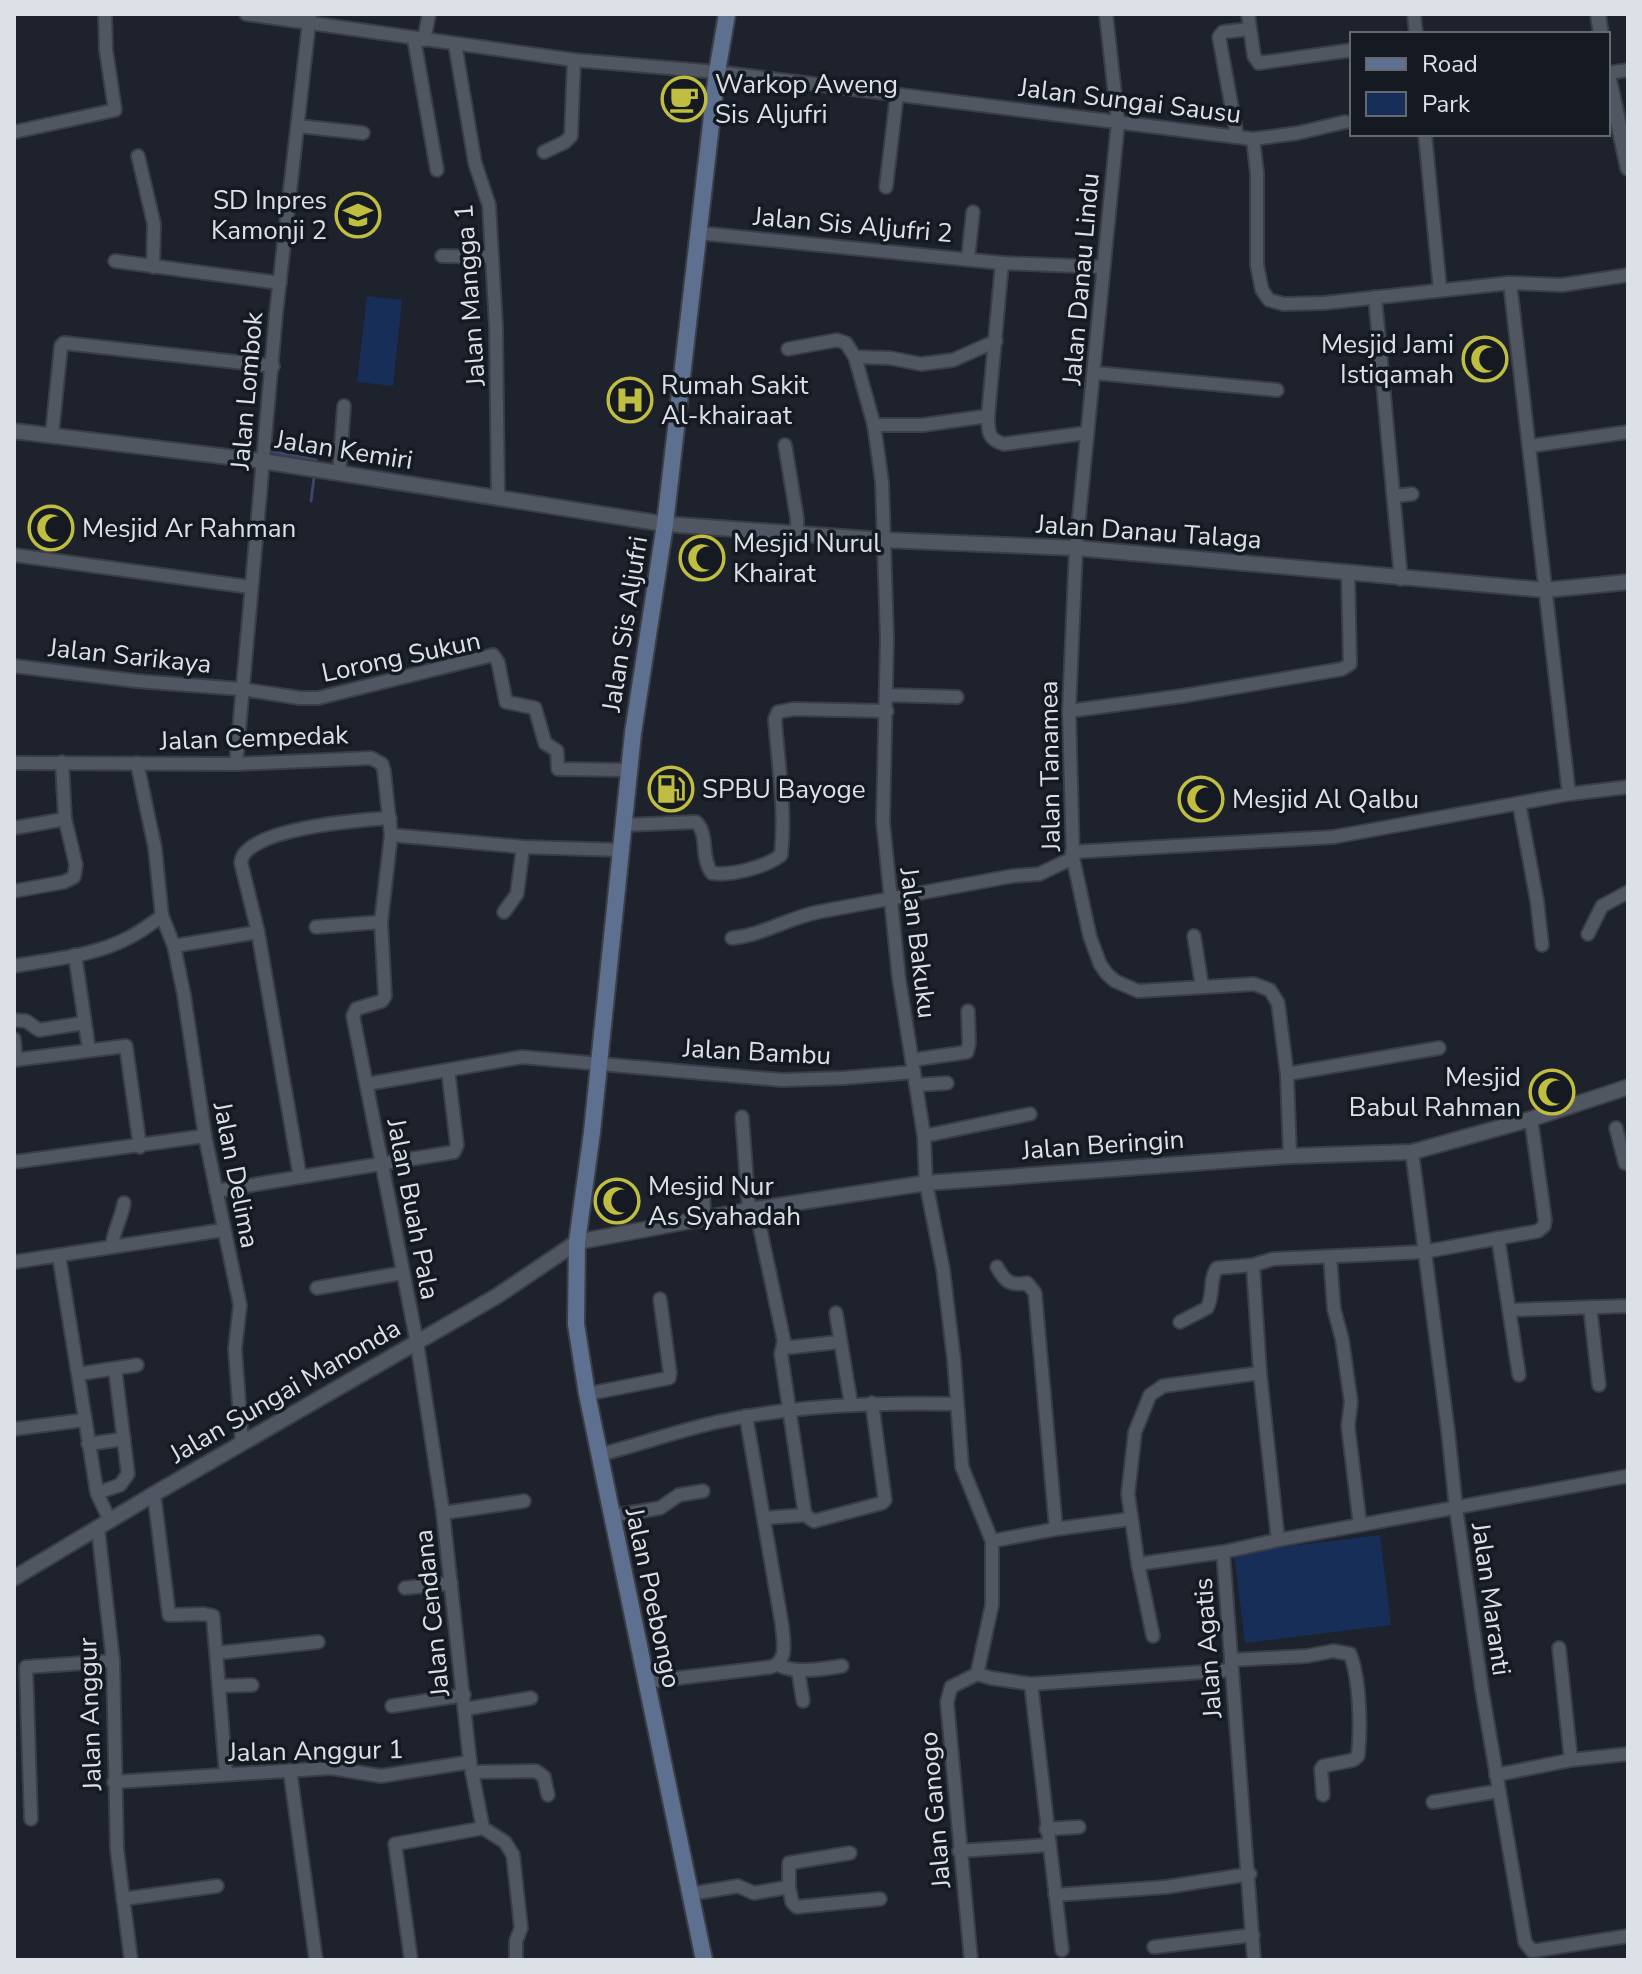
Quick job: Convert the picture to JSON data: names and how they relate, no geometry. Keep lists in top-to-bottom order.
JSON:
{
  "streets": {
    "main road": ["Jalan Sis Aljufri", "Jalan Poebongo"],
    "street": [
      "Jalan Sungai Sausu",
      "Jalan Sis Aljufri 2",
      "Jalan Danau Lindu",
      "Jalan Mangga 1",
      "Jalan Lombok",
      "Jalan Kemiri",
      "Jalan Danau Talaga",
      "Jalan Sarikaya",
      "Lorong Sukun",
      "Jalan Cempedak",
      "Jalan Tanamea",
      "Jalan Bakuku",
      "Jalan Bambu",
      "Jalan Beringin",
      "Jalan Delima",
      "Jalan Buah Pala",
      "Jalan Sungai Manonda",
      "Jalan Maranti",
      "Jalan Cendana",
      "Jalan Agatis",
      "Jalan Anggur",
      "Jalan Anggur 1",
      "Jalan Ganogo"
    ]
  },
  "crossings": [
    ["Jalan Sungai Sausu", "Jalan Danau Lindu"],
    ["Jalan Sungai Sausu", "Jalan Mangga 1"],
    ["Jalan Sungai Sausu", "Jalan Lombok"],
    ["Jalan Sungai Sausu", "Jalan Sis Aljufri"],
    ["Jalan Sis Aljufri 2", "Jalan Danau Lindu"],
    ["Jalan Sis Aljufri 2", "Jalan Sis Aljufri"],
    ["Jalan Danau Lindu", "Jalan Danau Talaga"],
    ["Jalan Danau Lindu", "Jalan Tanamea"],
    ["Jalan Mangga 1", "Jalan Kemiri"],
    ["Jalan Lombok", "Jalan Kemiri"],
    ["Jalan Lombok", "Jalan Sarikaya"],
    ["Jalan Lombok", "Lorong Sukun"],
    ["Jalan Lombok", "Jalan Cempedak"],
    ["Jalan Kemiri", "Jalan Danau Talaga"],
    ["Jalan Kemiri", "Jalan Sis Aljufri"],
    ["Jalan Danau Talaga", "Jalan Sis Aljufri"],
    ["Jalan Danau Talaga", "Jalan Tanamea"],
    ["Jalan Danau Talaga", "Jalan Bakuku"],
    ["Jalan Sis Aljufri", "Lorong Sukun"],
    ["Jalan Sis Aljufri", "Jalan Bambu"],
    ["Jalan Sis Aljufri", "Jalan Beringin"],
    ["Jalan Sis Aljufri", "Jalan Sungai Manonda"],
    ["Jalan Sis Aljufri", "Jalan Poebongo"],
    ["Jalan Sarikaya", "Lorong Sukun"],
    ["Jalan Cempedak", "Jalan Delima"],
    ["Jalan Cempedak", "Jalan Buah Pala"],
    ["Jalan Tanamea", "Jalan Beringin"],
    ["Jalan Bakuku", "Jalan Bambu"],
    ["Jalan Bakuku", "Jalan Beringin"],
    ["Jalan Bakuku", "Jalan Ganogo"],
    ["Jalan Bambu", "Jalan Buah Pala"],
    ["Jalan Beringin", "Jalan Sungai Manonda"],
    ["Jalan Beringin", "Jalan Poebongo"],
    ["Jalan Beringin", "Jalan Maranti"],
    ["Jalan Delima", "Jalan Sungai Manonda"],
    ["Jalan Buah Pala", "Jalan Sungai Manonda"],
    ["Jalan Buah Pala", "Jalan Cendana"],
    ["Jalan Sungai Manonda", "Jalan Poebongo"],
    ["Jalan Sungai Manonda", "Jalan Cendana"],
    ["Jalan Sungai Manonda", "Jalan Anggur"],
    ["Jalan Maranti", "Jalan Agatis"],
    ["Jalan Cendana", "Jalan Anggur 1"],
    ["Jalan Anggur", "Jalan Anggur 1"]
  ],
  "places": {
    "cafe": ["Warkop Aweng Sis Aljufri"],
    "school or university": ["SD Inpres Kamonji 2"],
    "mosque": [
      "Mesjid Jami Istiqamah",
      "Mesjid Ar Rahman",
      "Mesjid Nurul Khairat",
      "Mesjid Al Qalbu",
      "Mesjid Babul Rahman",
      "Mesjid Nur As Syahadah"
    ],
    "hospital": ["Rumah Sakit Al-khairaat"],
    "fuel station": ["SPBU Bayoge"]
  },
  "legend": ["Road", "Park"]
}
